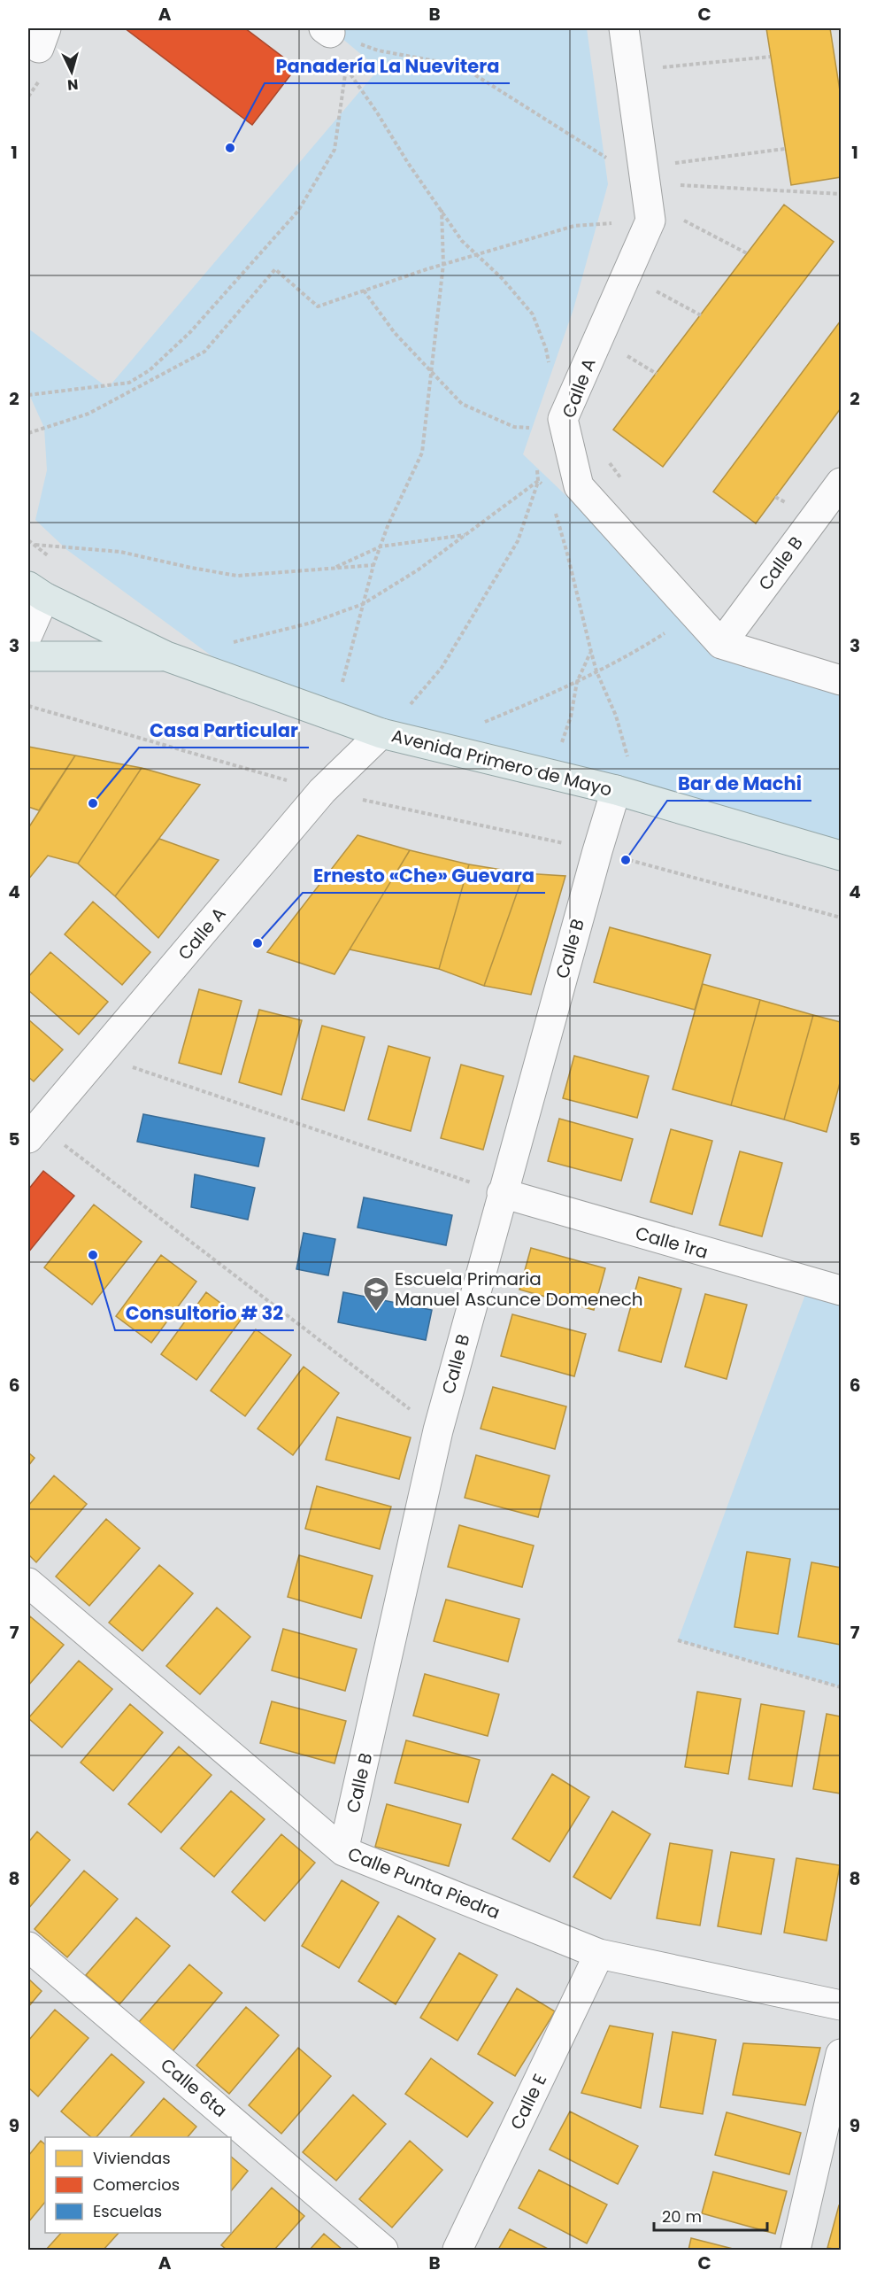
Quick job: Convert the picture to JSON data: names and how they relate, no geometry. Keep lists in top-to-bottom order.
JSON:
{
  "streets": {
    "main road": ["Avenida Primero de Mayo"],
    "street": [
      "Calle A",
      "Calle B",
      "Calle 1ra",
      "Calle Punta Piedra",
      "Calle 6ta",
      "Calle E"
    ]
  },
  "crossings": [
    ["Calle A", "Calle B"],
    ["Calle A", "Avenida Primero de Mayo"],
    ["Calle B", "Avenida Primero de Mayo"],
    ["Calle B", "Calle 1ra"],
    ["Calle B", "Calle Punta Piedra"],
    ["Calle Punta Piedra", "Calle E"]
  ],
  "places": {
    "other": [
      "Panadería La Nuevitera",
      "Casa Particular",
      "Bar de Machi",
      "Ernesto «Che» Guevara",
      "Consultorio # 32"
    ],
    "school or university": ["Escuela Primaria Manuel Ascunce Domenech"]
  },
  "legend": ["Viviendas", "Comercios", "Escuelas"],
  "scale_bar": "20 m",
  "north": "bottom",
  "grid": {
    "columns": ["A", "B", "C"],
    "rows": [
      "1",
      "2",
      "3",
      "4",
      "5",
      "6",
      "7",
      "8",
      "9"
    ]
  }
}
